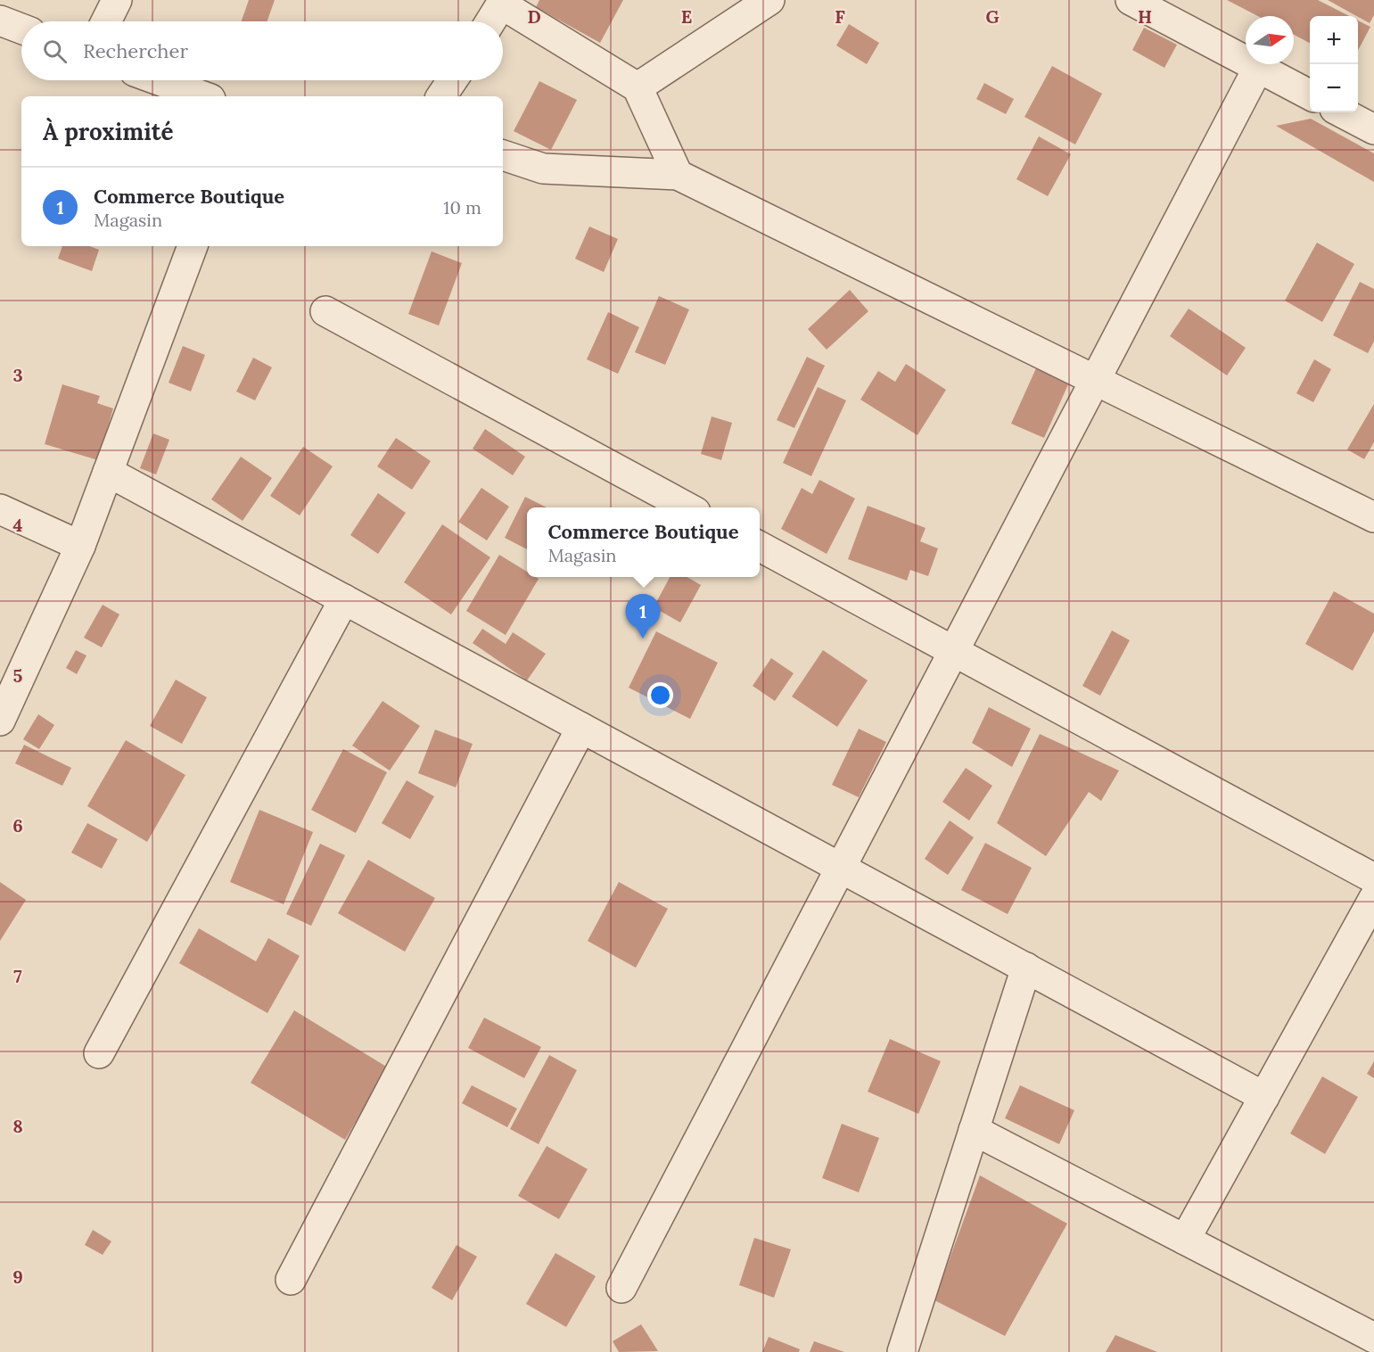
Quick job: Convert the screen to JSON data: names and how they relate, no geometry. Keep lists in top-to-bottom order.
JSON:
{
  "north": "right",
  "page": {
    "map_buttons": ["+", "−"],
    "search": "Rechercher",
    "heading": "À proximité",
    "list": [
      {
        "mark": "1",
        "name": "Commerce Boutique",
        "note": "Magasin",
        "value": "10 m"
      }
    ],
    "popup": ["Commerce Boutique", "Magasin"],
    "pins": "1"
  },
  "grid": {
    "columns": [
      "D",
      "E",
      "F",
      "G",
      "H"
    ],
    "rows": [
      "3",
      "4",
      "5",
      "6",
      "7",
      "8",
      "9"
    ]
  }
}
